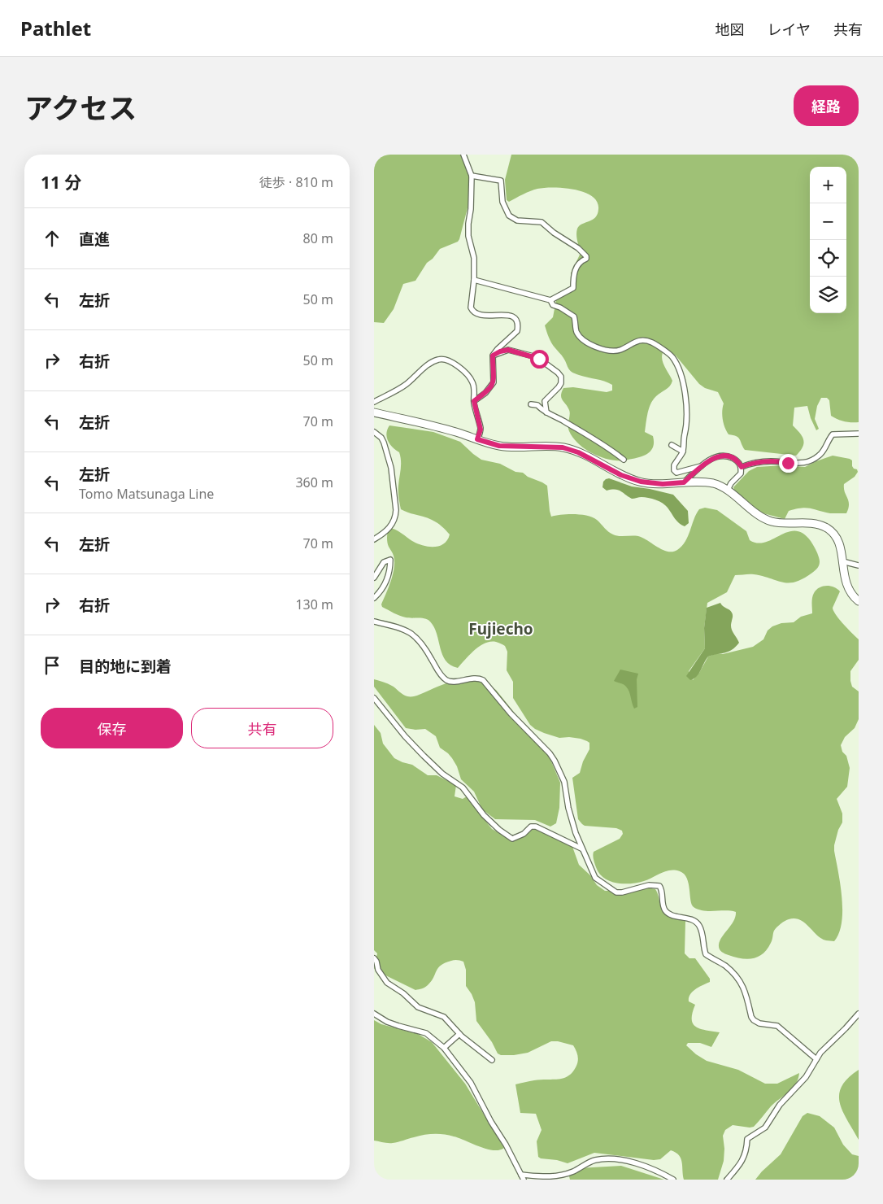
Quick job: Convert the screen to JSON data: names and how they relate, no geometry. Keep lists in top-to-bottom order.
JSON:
{
  "districts": ["Fujiecho"],
  "page": {
    "header": "Pathlet",
    "nav": ["地図", "レイヤ", "共有"],
    "title": "アクセス",
    "buttons": [
      "経路",
      ["保存", "共有"]
    ],
    "heading": ["11 分", "徒歩 · 810 m"],
    "map_buttons": ["+", "−"],
    "list": [
      ["直進", "80 m"],
      ["左折", "50 m"],
      ["右折", "50 m"],
      ["左折", "70 m"],
      ["左折", "Tomo Matsunaga Line", "360 m"],
      ["左折", "70 m"],
      ["右折", "130 m"],
      "目的地に到着"
    ]
  }
}
